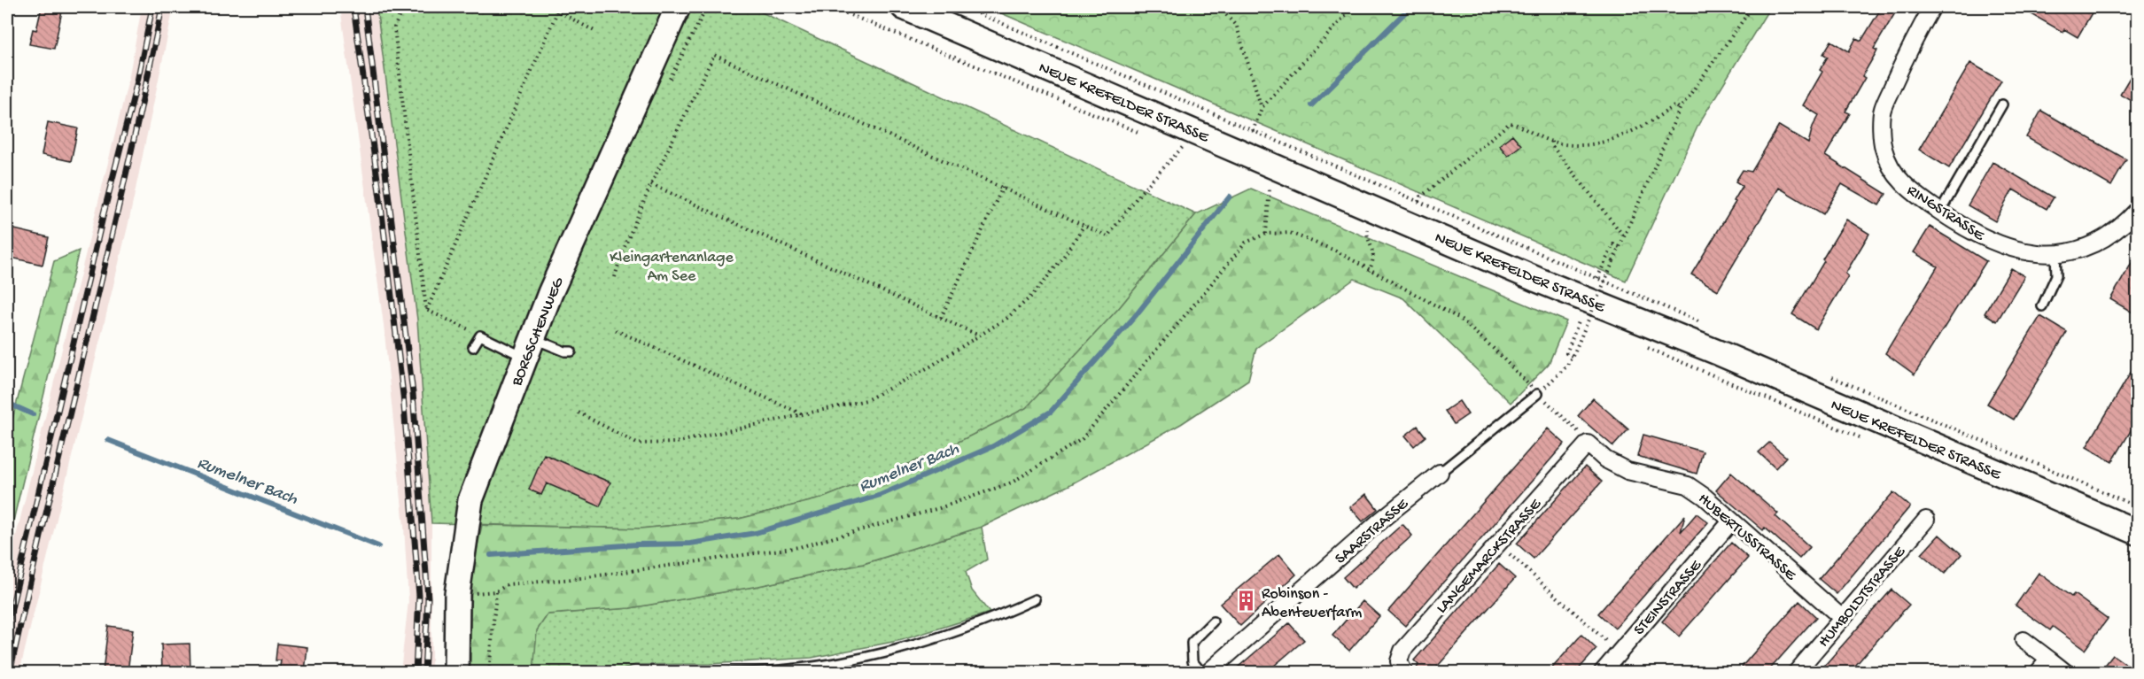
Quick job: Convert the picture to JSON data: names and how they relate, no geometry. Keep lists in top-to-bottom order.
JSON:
{
  "streets": {
    "main road": ["NEUE KREFELDER STRASSE", "BORGSCHENWEG"],
    "street": [
      "RINGSTRASSE",
      "SAARSTRASSE",
      "HUBERTUSSTRASSE",
      "LANGEMARCKSTRASSE",
      "HUMBOLDTSTRASSE",
      "STEINSTRASSE"
    ]
  },
  "crossings": [
    ["HUBERTUSSTRASSE", "LANGEMARCKSTRASSE"],
    ["HUBERTUSSTRASSE", "HUMBOLDTSTRASSE"],
    ["HUBERTUSSTRASSE", "STEINSTRASSE"]
  ],
  "water": ["Rumelner Bach"],
  "parks": ["Kleingartenanlage Am See"],
  "places": {
    "building": ["Robinson - Abenteuerfarm"]
  }
}
